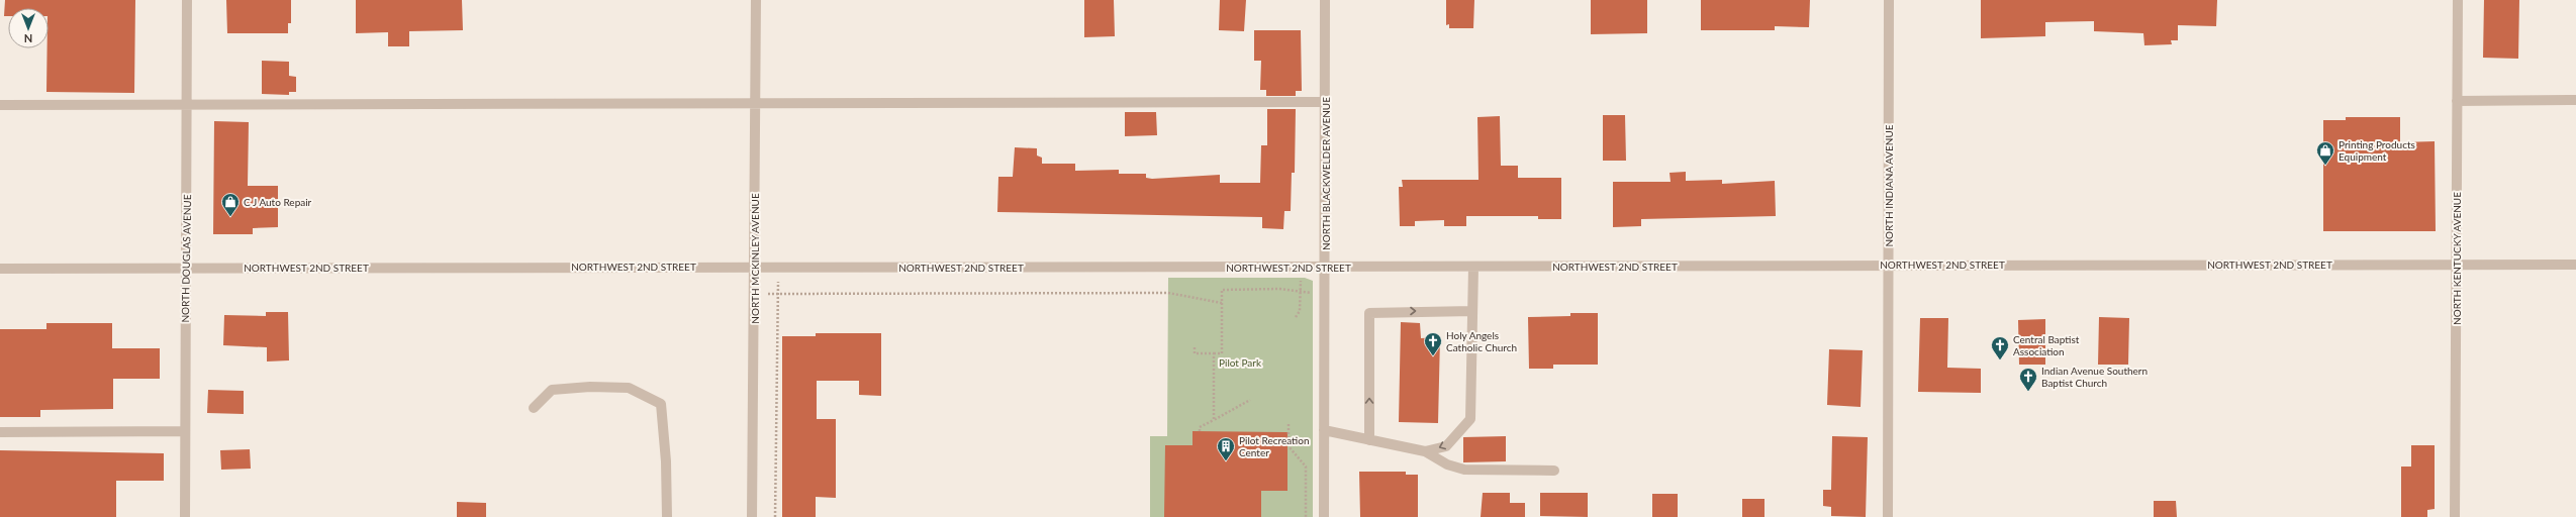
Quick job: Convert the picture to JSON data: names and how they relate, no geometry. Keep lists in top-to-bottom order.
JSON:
{
  "streets": {
    "street": [
      "NORTH BLACKWELDER AVENUE",
      "NORTH INDIANA AVENUE",
      "NORTH DOUGLAS AVENUE",
      "NORTH MCKINLEY AVENUE",
      "NORTH KENTUCKY AVENUE",
      "NORTHWEST 2ND STREET"
    ]
  },
  "crossings": [
    ["NORTH BLACKWELDER AVENUE", "NORTHWEST 2ND STREET"],
    ["NORTH INDIANA AVENUE", "NORTHWEST 2ND STREET"],
    ["NORTH DOUGLAS AVENUE", "NORTHWEST 2ND STREET"],
    ["NORTH MCKINLEY AVENUE", "NORTHWEST 2ND STREET"],
    ["NORTH KENTUCKY AVENUE", "NORTHWEST 2ND STREET"]
  ],
  "parks": ["Pilot Park"],
  "places": {
    "shop": ["Printing Products Equipment", "C J Auto Repair"],
    "church": ["Holy Angels Catholic Church", "Central Baptist Association", "Indian Avenue Southern Baptist Church"],
    "building": ["Pilot Recreation Center"]
  },
  "north": "bottom"
}
